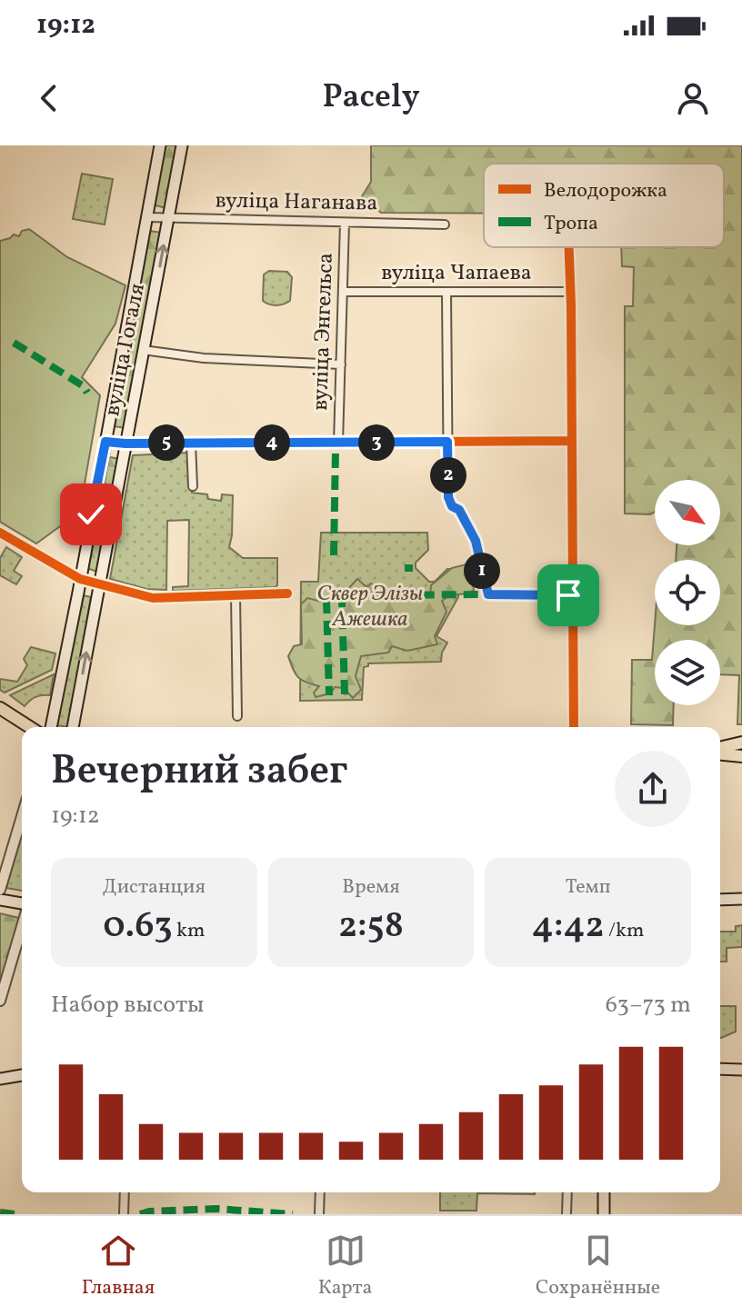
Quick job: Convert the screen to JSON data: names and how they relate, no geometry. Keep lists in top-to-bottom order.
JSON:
{
  "streets": {
    "main road": ["вуліца Гогаля"],
    "street": ["вуліца Наганава", "вуліца Чапаева", "вуліца Энгельса"]
  },
  "crossings": [
    ["вуліца Наганава", "вуліца Энгельса"],
    ["вуліца Наганава", "вуліца Гогаля"],
    ["вуліца Чапаева", "вуліца Энгельса"]
  ],
  "parks": ["Сквер Элізы Ажешка"],
  "legend": ["Велодорожка", "Тропа"],
  "north": "bottom right",
  "page": {
    "status": "19:12",
    "header": "Pacely",
    "pins": [
      "3",
      "4",
      "5",
      "2",
      "1"
    ],
    "heading": ["Вечерний забег", "19:12"],
    "stats": [
      ["Дистанция", "0.63 km"],
      ["Время", "2:58"],
      ["Темп", "4:42 /km"]
    ],
    "chart": ["Набор высоты", "63–73 m"],
    "tabs": ["Главная", "Карта", "Сохранённые"]
  }
}
